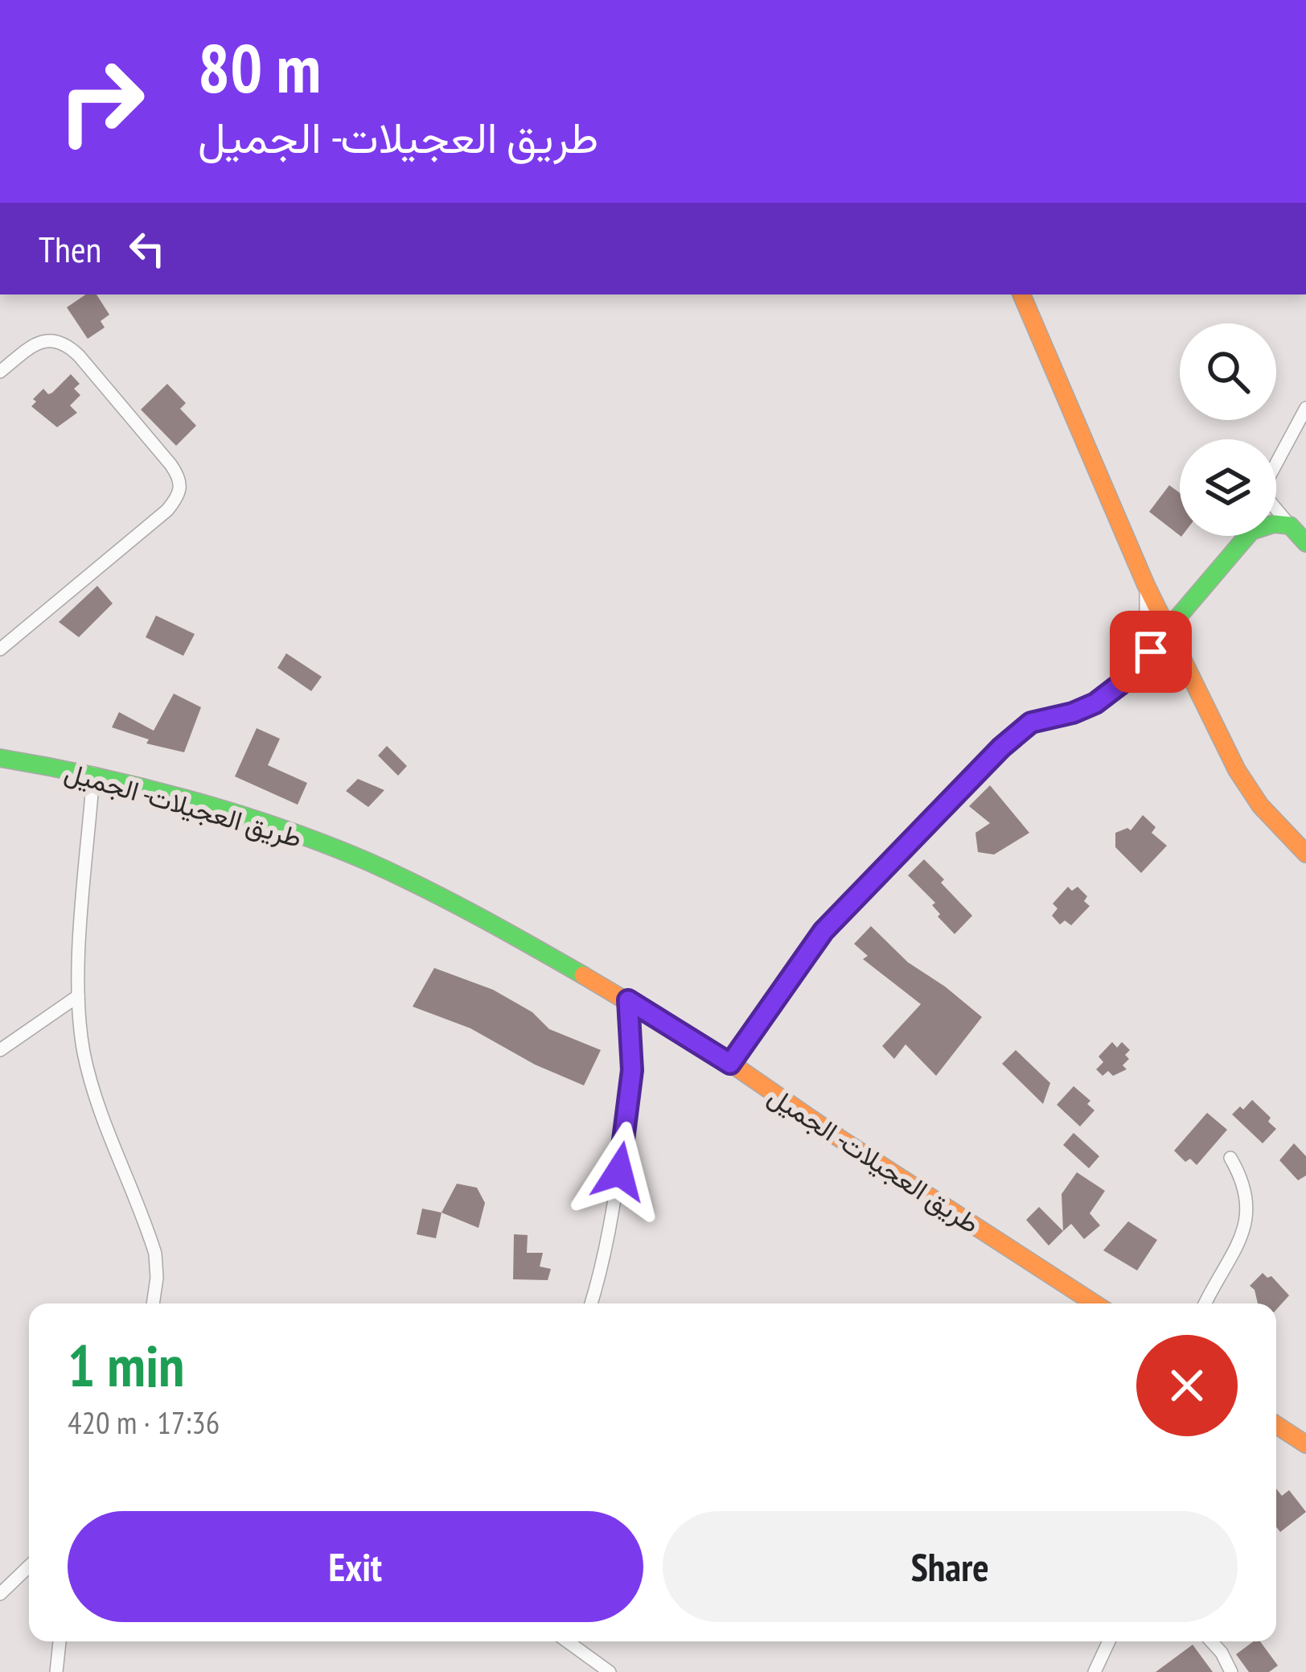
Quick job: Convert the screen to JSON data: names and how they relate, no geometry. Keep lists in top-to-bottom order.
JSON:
{
  "streets": {
    "street": ["طريق العجيلات- الجميل"]
  },
  "page": {
    "turn": ["80 m", "طريق العجيلات- الجميل"],
    "then": "Then",
    "heading": ["1 min", "420 m · 17:36"],
    "buttons": ["Exit", "Share"]
  }
}
